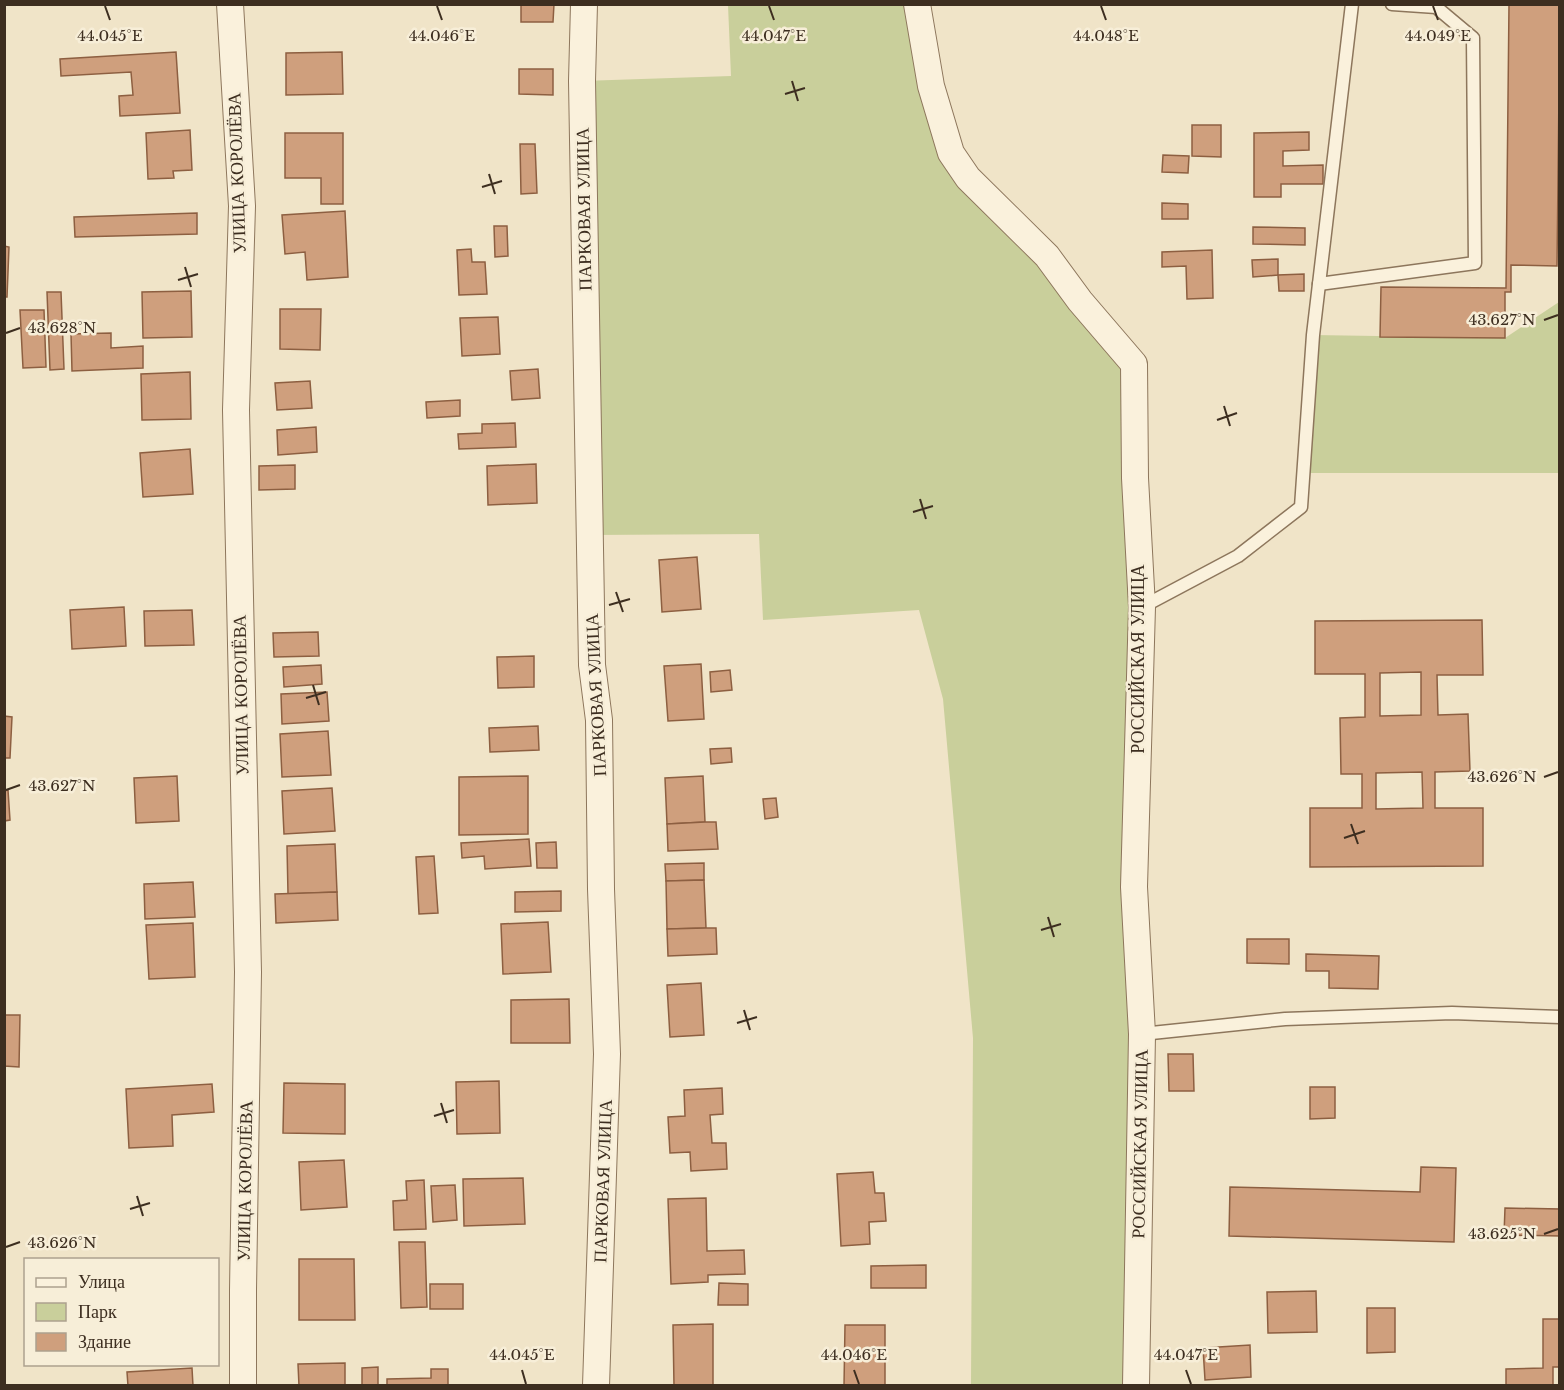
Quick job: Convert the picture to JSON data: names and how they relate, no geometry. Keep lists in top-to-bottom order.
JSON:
{
  "streets": {
    "street": ["УЛИЦА КОРОЛЁВА", "ПАРКОВАЯ УЛИЦА", "РОССИЙСКАЯ УЛИЦА"]
  },
  "legend": ["Улица", "Парк", "Здание"],
  "coordinates": [
    "44.045°E",
    "44.046°E",
    "44.047°E",
    "44.048°E",
    "44.049°E",
    "43.627°N",
    "43.628°N",
    "43.626°N",
    "43.625°N"
  ]
}
